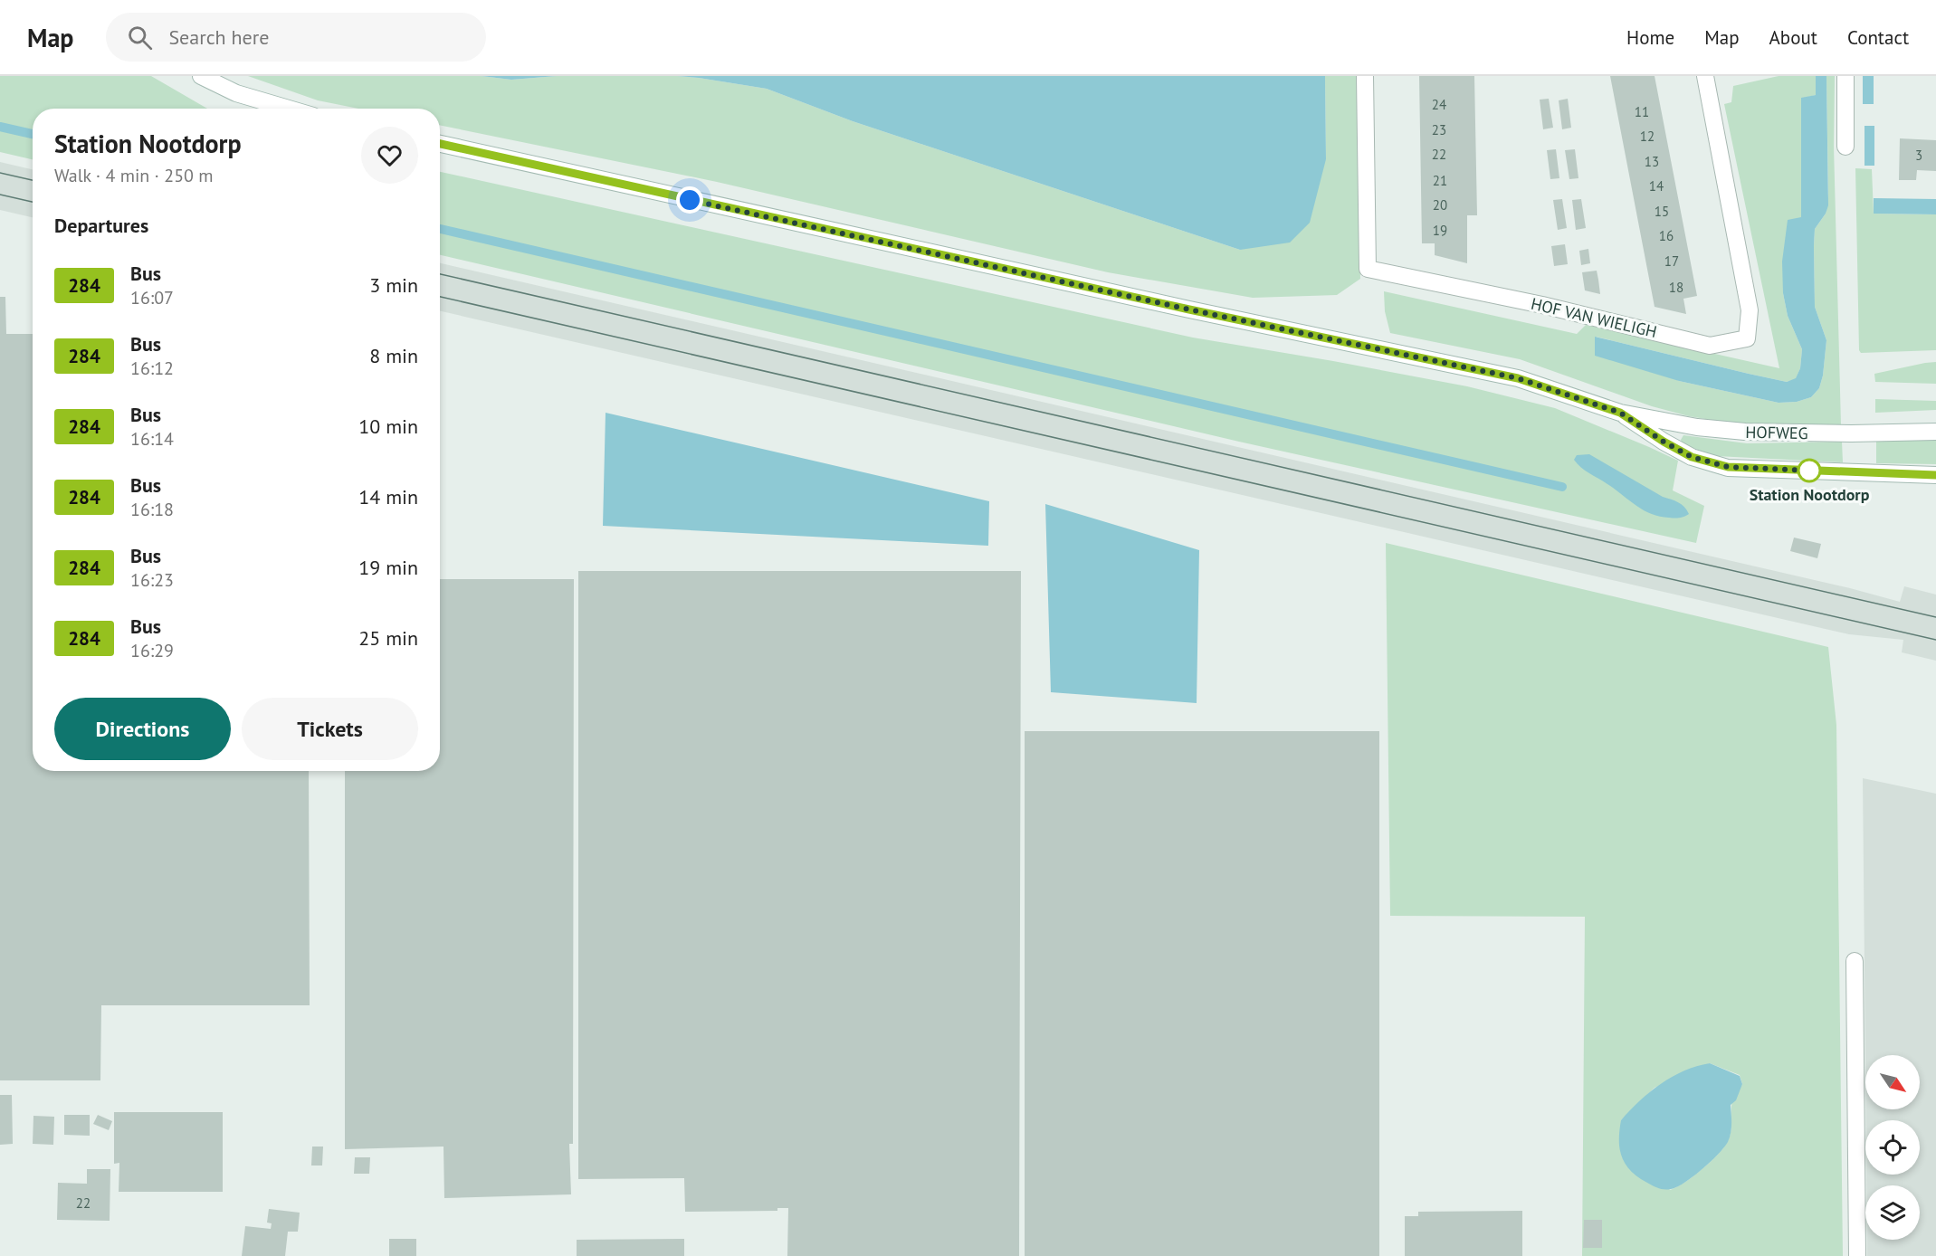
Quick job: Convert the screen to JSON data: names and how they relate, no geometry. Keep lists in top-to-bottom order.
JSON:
{
  "streets": {
    "main road": ["HOF VAN WIELIGH", "HOFWEG"]
  },
  "places": ["Station Nootdorp"],
  "lines": ["bus line 284"],
  "house_numbers": [
    "24",
    "11",
    "23",
    "12",
    "22",
    "3",
    "13",
    "21",
    "14",
    "20",
    "15",
    "19",
    "16",
    "17",
    "18",
    "22"
  ],
  "north": "bottom right",
  "page": {
    "header": "Map",
    "search": "Search here",
    "nav": [
      "Home",
      "Map",
      "About",
      "Contact"
    ],
    "heading": [
      ["Station Nootdorp", "Walk · 4 min · 250 m"],
      "Departures"
    ],
    "list": [
      {
        "mark": "284",
        "name": "Bus",
        "note": "16:07",
        "value": "3 min"
      },
      {
        "mark": "284",
        "name": "Bus",
        "note": "16:12",
        "value": "8 min"
      },
      {
        "mark": "284",
        "name": "Bus",
        "note": "16:14",
        "value": "10 min"
      },
      {
        "mark": "284",
        "name": "Bus",
        "note": "16:18",
        "value": "14 min"
      },
      {
        "mark": "284",
        "name": "Bus",
        "note": "16:23",
        "value": "19 min"
      },
      {
        "mark": "284",
        "name": "Bus",
        "note": "16:29",
        "value": "25 min"
      }
    ],
    "buttons": ["Directions", "Tickets"]
  }
}
